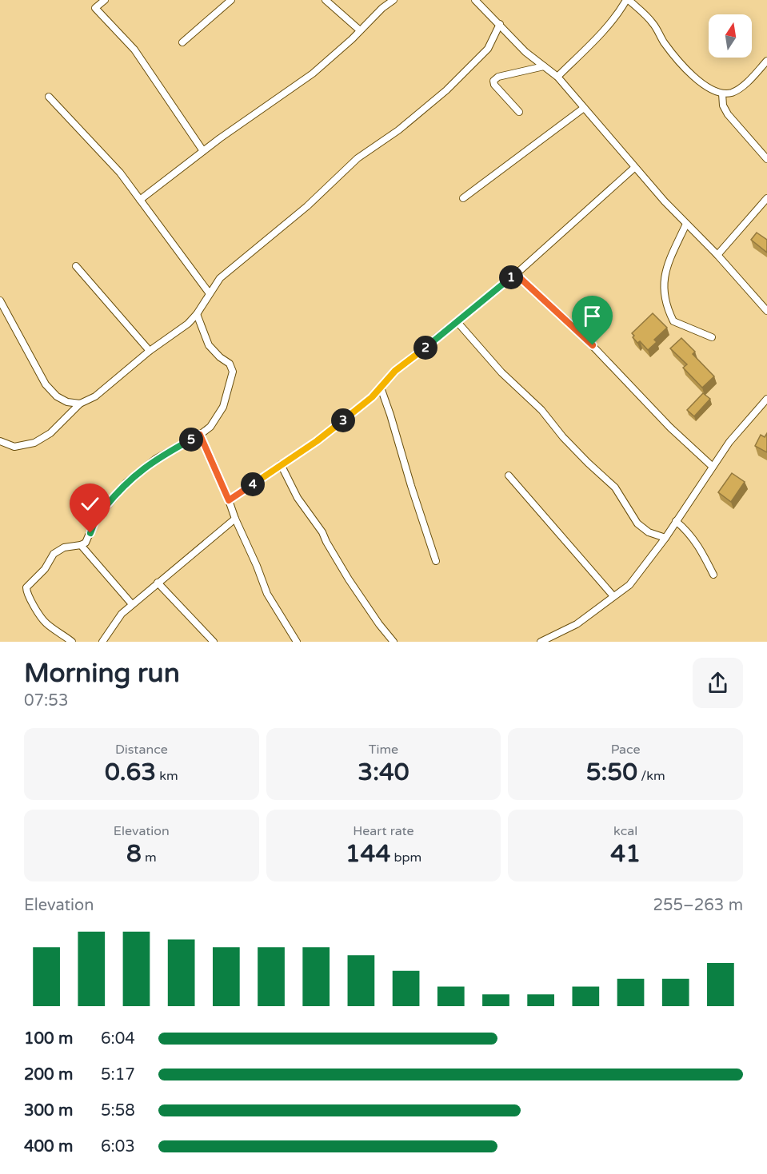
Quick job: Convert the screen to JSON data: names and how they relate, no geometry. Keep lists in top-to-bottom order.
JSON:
{
  "north": "top",
  "page": {
    "pins": [
      "1",
      "2",
      "3",
      "5",
      "4"
    ],
    "heading": ["Morning run", "07:53"],
    "stats": [
      ["Distance", "0.63 km"],
      ["Time", "3:40"],
      ["Pace", "5:50 /km"],
      ["Elevation", "8 m"],
      ["Heart rate", "144 bpm"],
      ["kcal", "41"]
    ],
    "chart": ["Elevation", "255–263 m"],
    "list": [
      {
        "name": "100 m",
        "note": "6:04"
      },
      {
        "name": "200 m",
        "note": "5:17"
      },
      {
        "name": "300 m",
        "note": "5:58"
      },
      {
        "name": "400 m",
        "note": "6:03"
      }
    ]
  }
}
